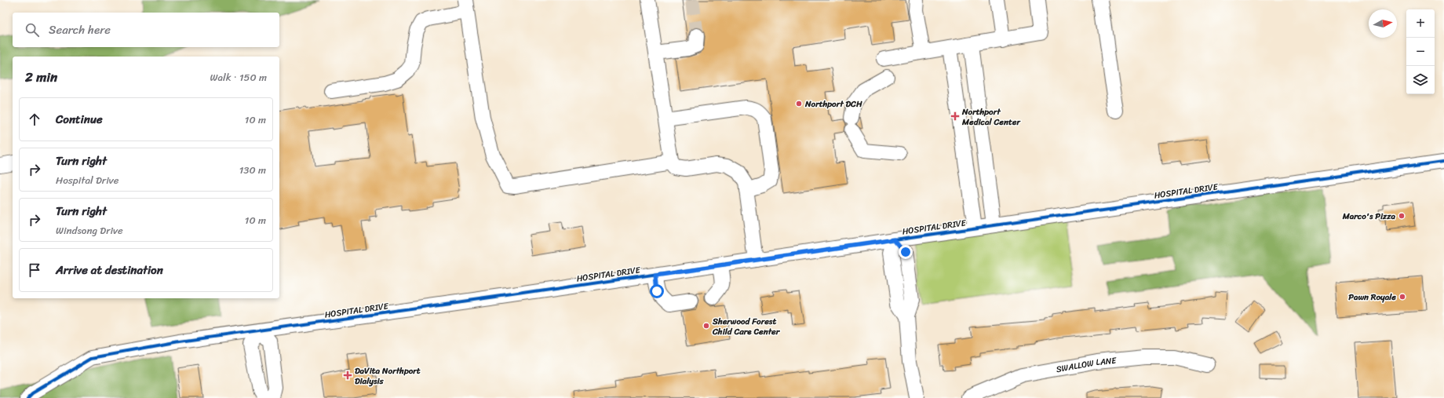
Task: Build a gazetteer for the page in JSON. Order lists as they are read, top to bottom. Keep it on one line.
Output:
{"streets":{"street":["HOSPITAL DRIVE","SWALLOW LANE"]},"places":{"other":["Northport DCH","Marco's Pizza","Pawn Royale","Sherwood Forest Child Care Center"],"health":["Northport Medical Center","DaVita Northport Dialysis"]},"north":"right","page":{"map_buttons":["+","−"],"search":"Search here","heading":["2 min","Walk · 150 m"],"list":[["Continue","10 m"],["Turn right","Hospital Drive","130 m"],["Turn right","Windsong Drive","10 m"],"Arrive at destination"]}}
